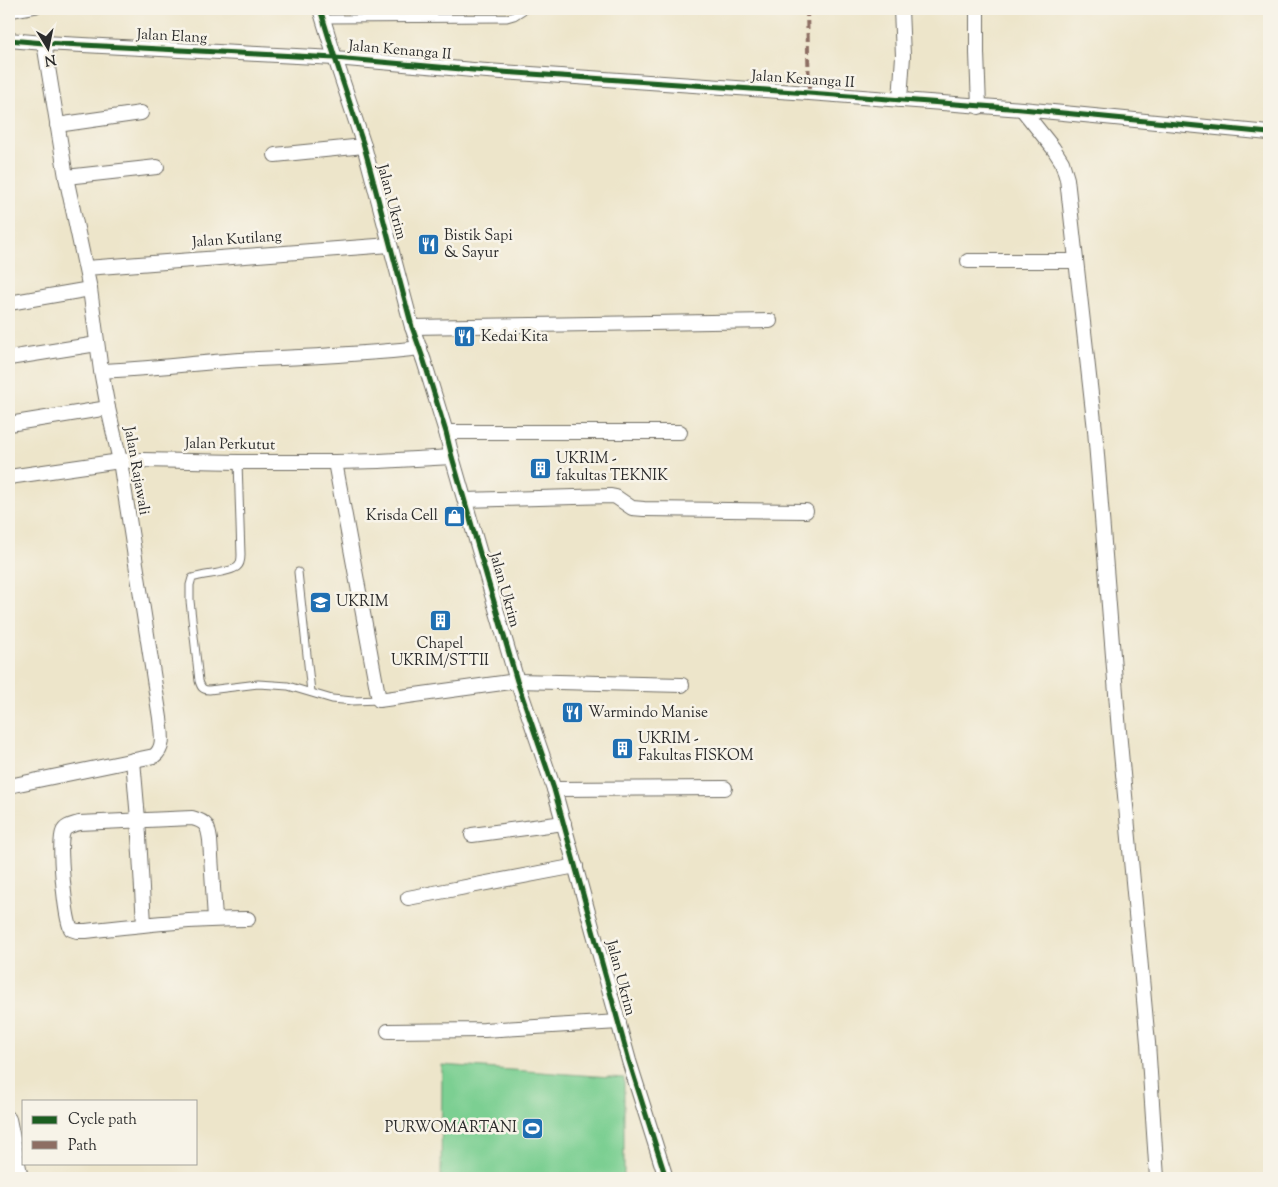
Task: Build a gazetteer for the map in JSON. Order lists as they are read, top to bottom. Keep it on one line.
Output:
{"streets":{"street":["Jalan Elang","Jalan Kenanga II","Jalan Ukrim","Jalan Kutilang","Jalan Perkutut","Jalan Rajawali"]},"crossings":[["Jalan Elang","Jalan Kenanga II"],["Jalan Elang","Jalan Ukrim"],["Jalan Elang","Jalan Rajawali"],["Jalan Kenanga II","Jalan Ukrim"],["Jalan Ukrim","Jalan Kutilang"],["Jalan Ukrim","Jalan Perkutut"],["Jalan Kutilang","Jalan Rajawali"],["Jalan Perkutut","Jalan Rajawali"]],"places":{"restaurant":["Bistik Sapi & Sayur","Kedai Kita","Warmindo Manise"],"building":["UKRIM - fakultas TEKNIK","Chapel UKRIM/STTII","UKRIM - Fakultas FISKOM"],"shop":["Krisda Cell"],"school or university":["UKRIM"],"sports":["PURWOMARTANI"]},"legend":["Cycle path","Path"],"north":"bottom"}
